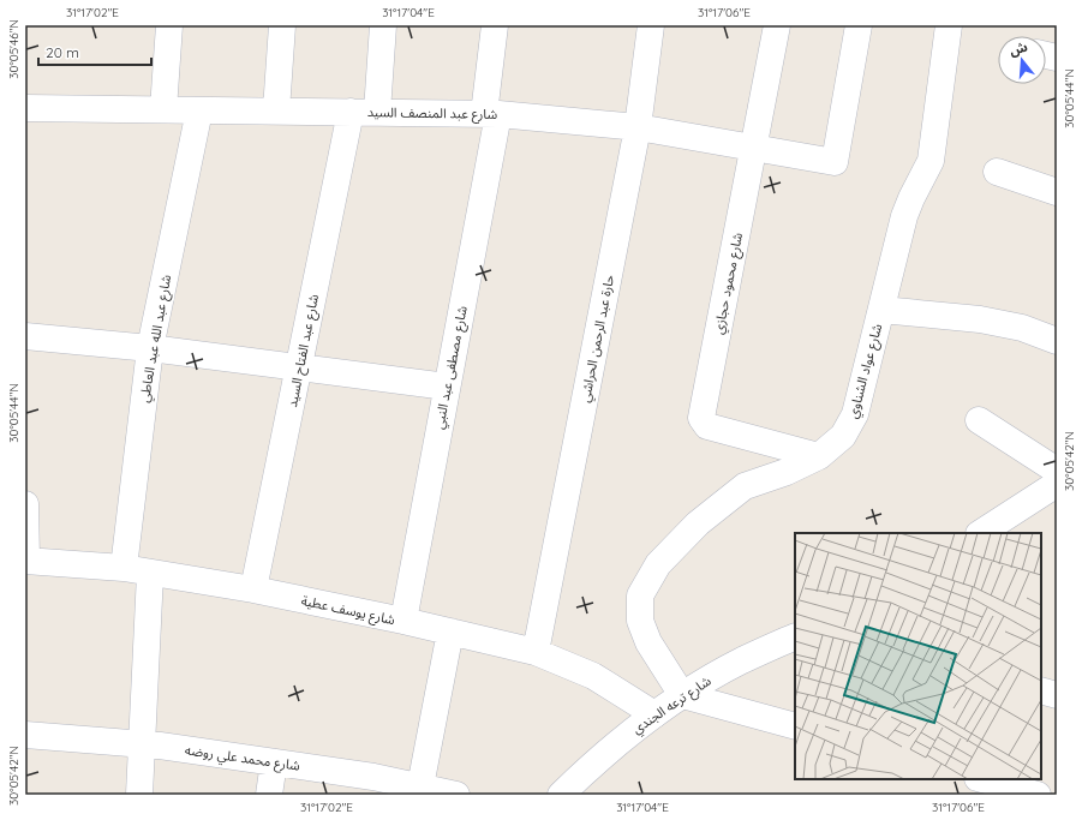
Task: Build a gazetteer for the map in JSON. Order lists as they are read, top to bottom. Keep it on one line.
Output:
{"streets":{"street":["شارع عبد المنصف السيد","شارع محمود حجازي","شارع عبد الله عبد العاطي","حارة عبد الرحمن الحراشي","شارع عبد الفتاح السيد","شارع مصطفى عبد النبي","شارع عواد الشناوي","شارع يوسف عطية","شارع ترعه الجندي","شارع محمد علي روضه"]},"crossings":[["شارع عبد المنصف السيد","شارع محمود حجازي"],["شارع عبد المنصف السيد","شارع عبد الله عبد العاطي"],["شارع عبد المنصف السيد","حارة عبد الرحمن الحراشي"],["شارع عبد المنصف السيد","شارع عبد الفتاح السيد"],["شارع عبد المنصف السيد","شارع مصطفى عبد النبي"],["شارع محمود حجازي","شارع عواد الشناوي"],["شارع عبد الله عبد العاطي","شارع يوسف عطية"],["حارة عبد الرحمن الحراشي","شارع يوسف عطية"],["شارع عبد الفتاح السيد","شارع يوسف عطية"],["شارع مصطفى عبد النبي","شارع يوسف عطية"],["شارع عواد الشناوي","شارع ترعه الجندي"],["شارع يوسف عطية","شارع ترعه الجندي"]],"scale_bar":"20 m","north":"top","coordinates":["31°17'02\"E","31°17'04\"E","31°17'06\"E","30°05'46\"N","30°05'44\"N","30°05'42\"N"]}
